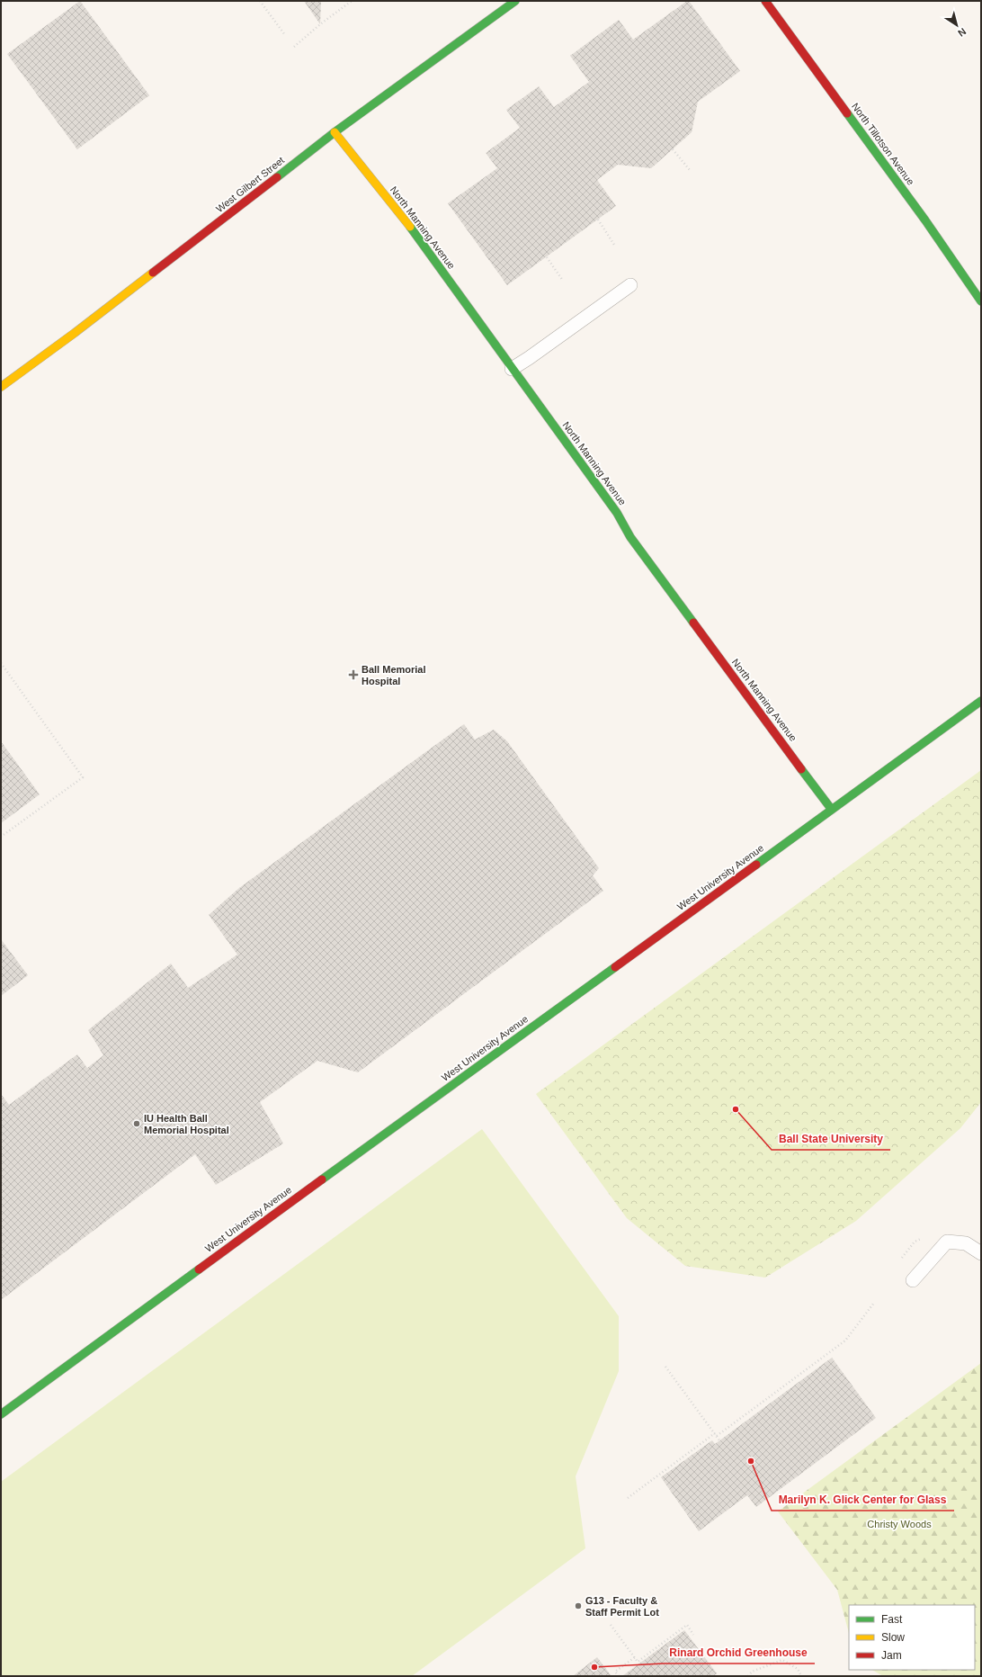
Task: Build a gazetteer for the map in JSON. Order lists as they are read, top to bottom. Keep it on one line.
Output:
{"streets":{"street":["North Tillotson Avenue","West Gilbert Street","North Manning Avenue","West University Avenue"]},"crossings":[["West Gilbert Street","North Manning Avenue"],["North Manning Avenue","West University Avenue"]],"parks":["Christy Woods"],"places":{"health":["Ball Memorial Hospital"],"other":["Ball State University","IU Health Ball Memorial Hospital","Marilyn K. Glick Center for Glass","G13 - Faculty & Staff Permit Lot","Rinard Orchid Greenhouse"]},"legend":["Fast","Slow","Jam"],"north":"bottom right"}
